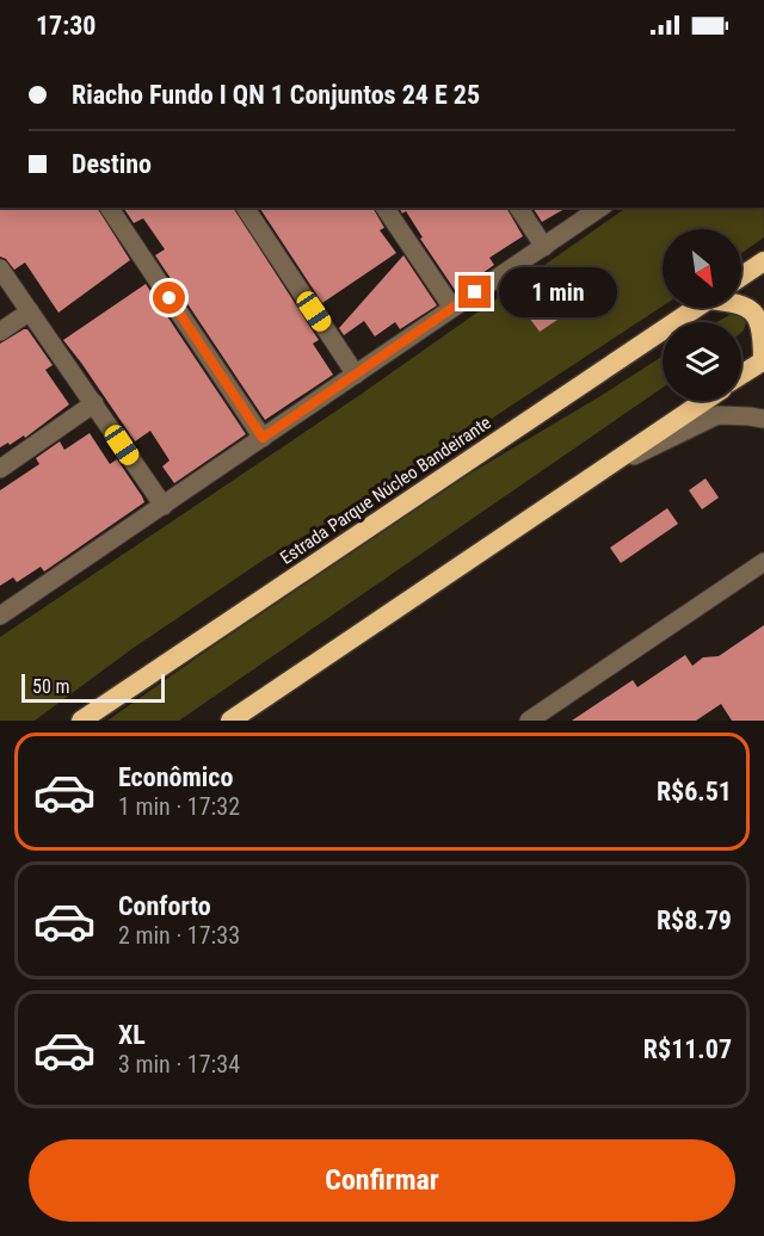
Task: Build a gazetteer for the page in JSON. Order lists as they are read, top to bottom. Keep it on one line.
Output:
{"streets":{"highway":["Estrada Parque Núcleo Bandeirante"]},"scale_bar":"50 m","north":"bottom right","page":{"status":"17:30","banner":["Riacho Fundo I QN 1 Conjuntos 24 E 25","Destino"],"bubble":"1 min","scale":"50 m","list":[{"name":"Econômico","note":"1 min · 17:32","value":"R$6.51"},{"name":"Conforto","note":"2 min · 17:33","value":"R$8.79"},{"name":"XL","note":"3 min · 17:34","value":"R$11.07"}],"buttons":"Confirmar"}}
